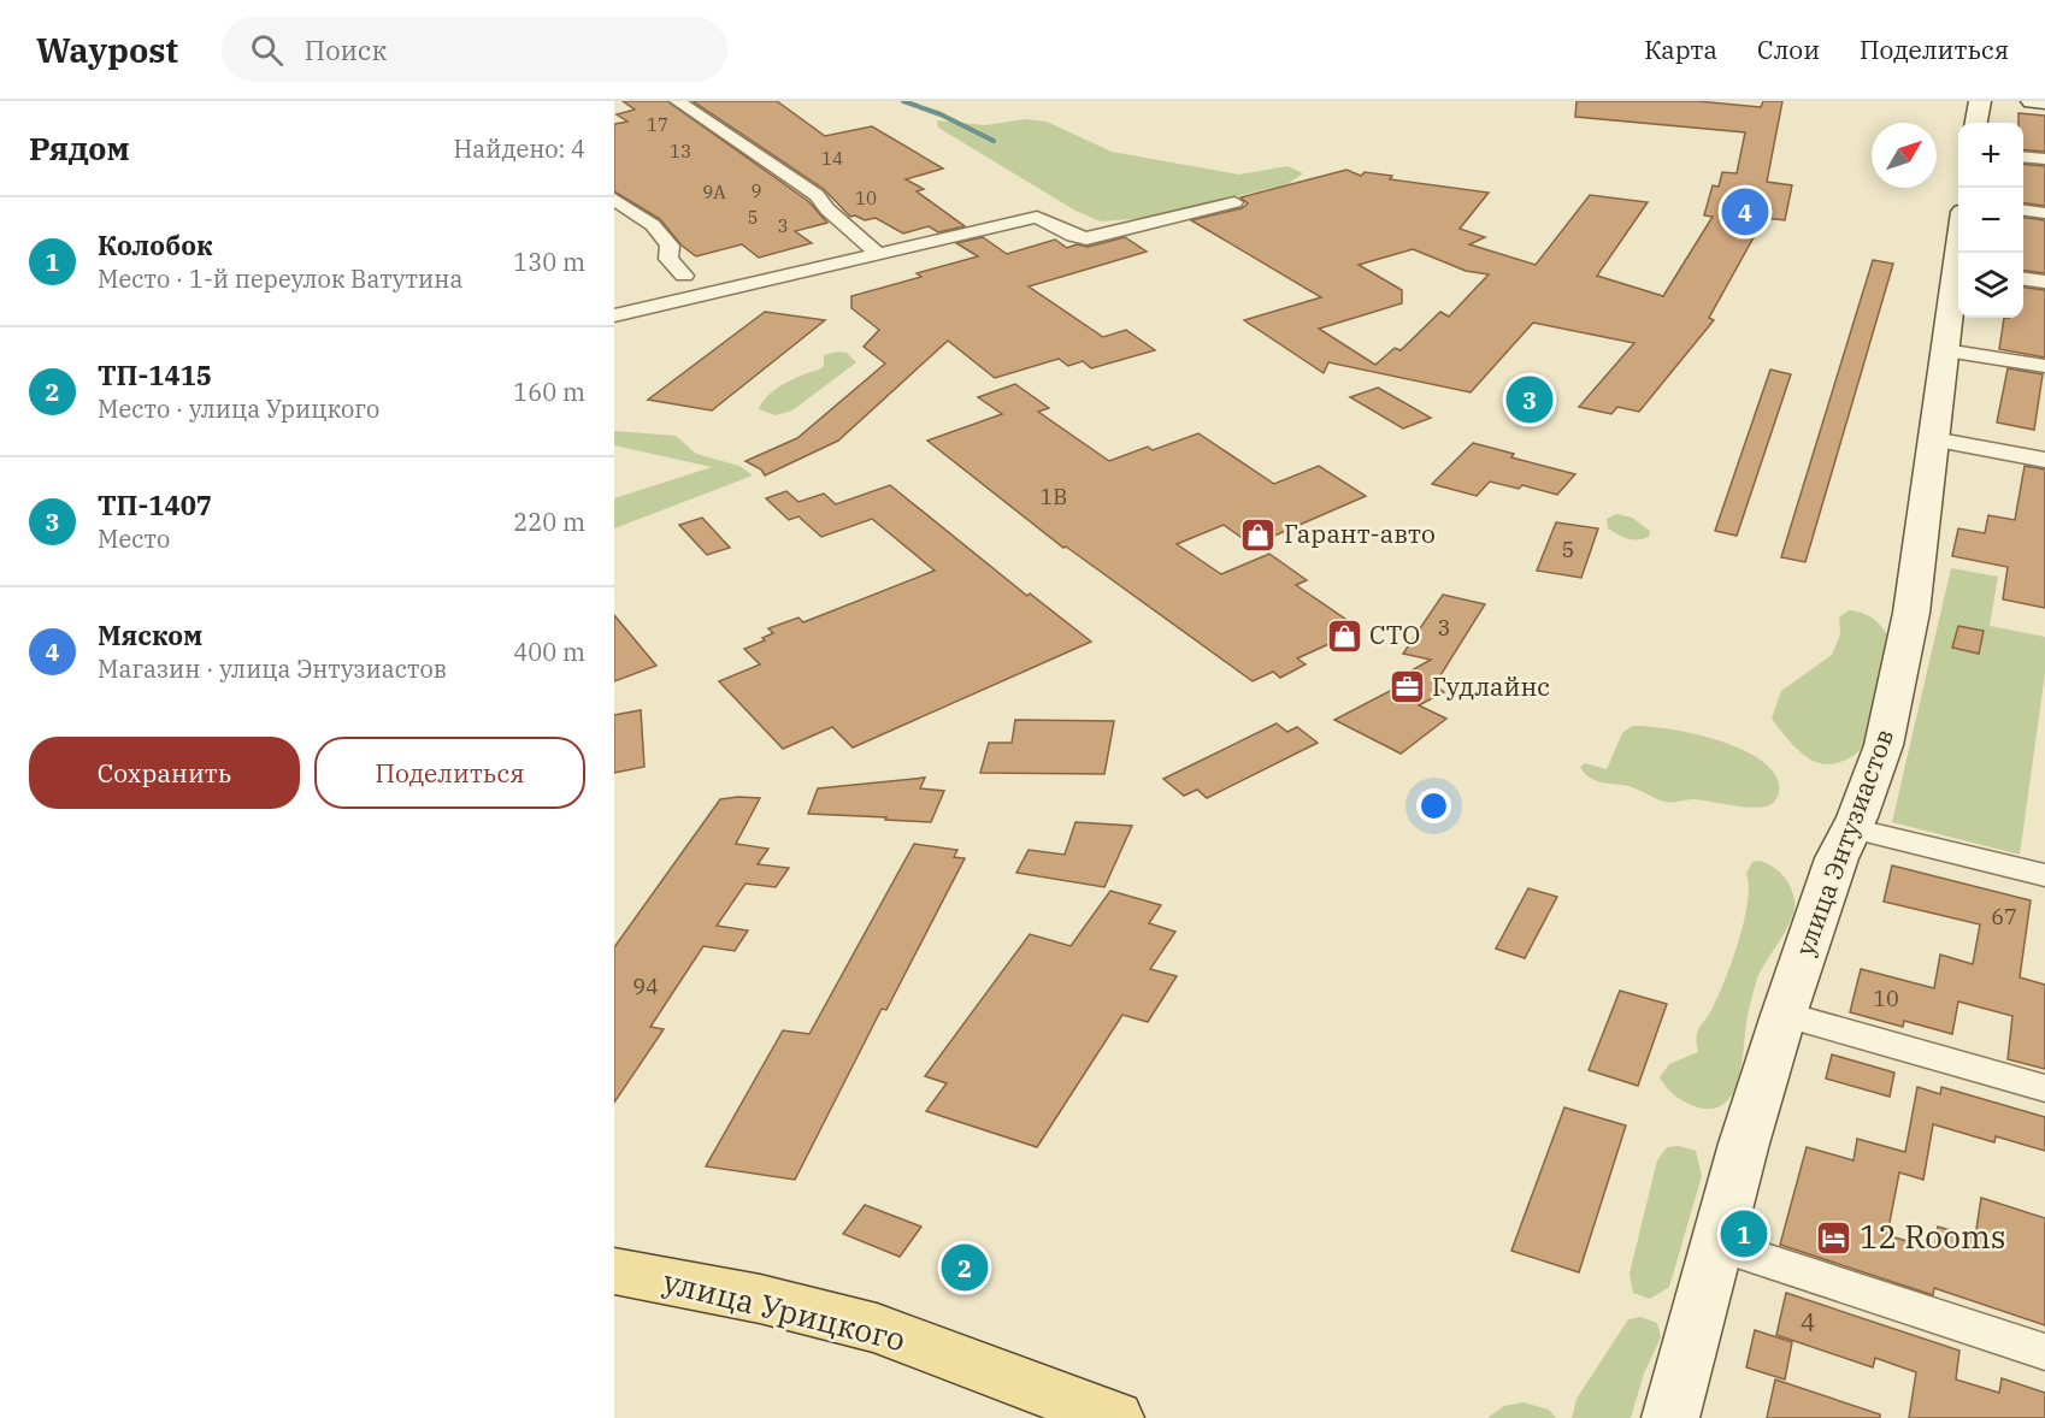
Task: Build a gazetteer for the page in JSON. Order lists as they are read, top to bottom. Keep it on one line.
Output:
{"streets":{"main road":["улица Урицкого"],"street":["улица Энтузиастов"]},"places":{"shop":["Гарант-авто","СТО"],"office":["Гудлайнс"],"hotel":["12 Rooms"]},"house_numbers":["17","13","14","9","9А","10","5","3","1В","5","3","67","94","10","4"],"north":"top right","page":{"header":"Waypost","search":"Поиск","nav":["Карта","Слои","Поделиться"],"heading":["Рядом","Найдено: 4"],"map_buttons":["+","−"],"pins":["4","3","1","2"],"list":[{"mark":"1","name":"Колобок","note":"Место · 1-й переулок Ватутина","value":"130 m"},{"mark":"2","name":"ТП-1415","note":"Место · улица Урицкого","value":"160 m"},{"mark":"3","name":"ТП-1407","note":"Место","value":"220 m"},{"mark":"4","name":"Мяском","note":"Магазин · улица Энтузиастов","value":"400 m"}],"buttons":["Сохранить","Поделиться"]}}
